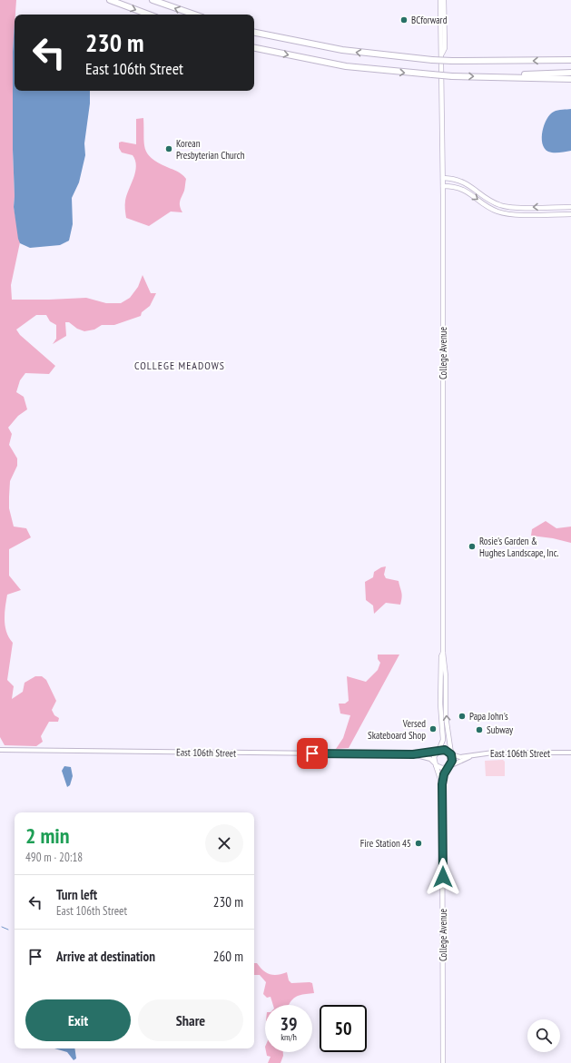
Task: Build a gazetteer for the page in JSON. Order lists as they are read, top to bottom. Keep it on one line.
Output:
{"streets":{"main road":["College Avenue"],"street":["East 106th Street"]},"crossings":[["College Avenue","East 106th Street"]],"districts":["COLLEGE MEADOWS"],"places":["BCforward","Korean Presbyterian Church","Rosie's Garden & Hughes Landscape, Inc.","Papa John's","Versed Skateboard Shop","Subway","Fire Station 45"],"page":{"turn":["230 m","East 106th Street"],"heading":["2 min","490 m · 20:18"],"list":[{"name":"Turn left","note":"East 106th Street","value":"230 m"},{"name":"Arrive at destination","value":"260 m"}],"buttons":["Exit","Share"],"speed":"39 km/h","limit":"50"}}
